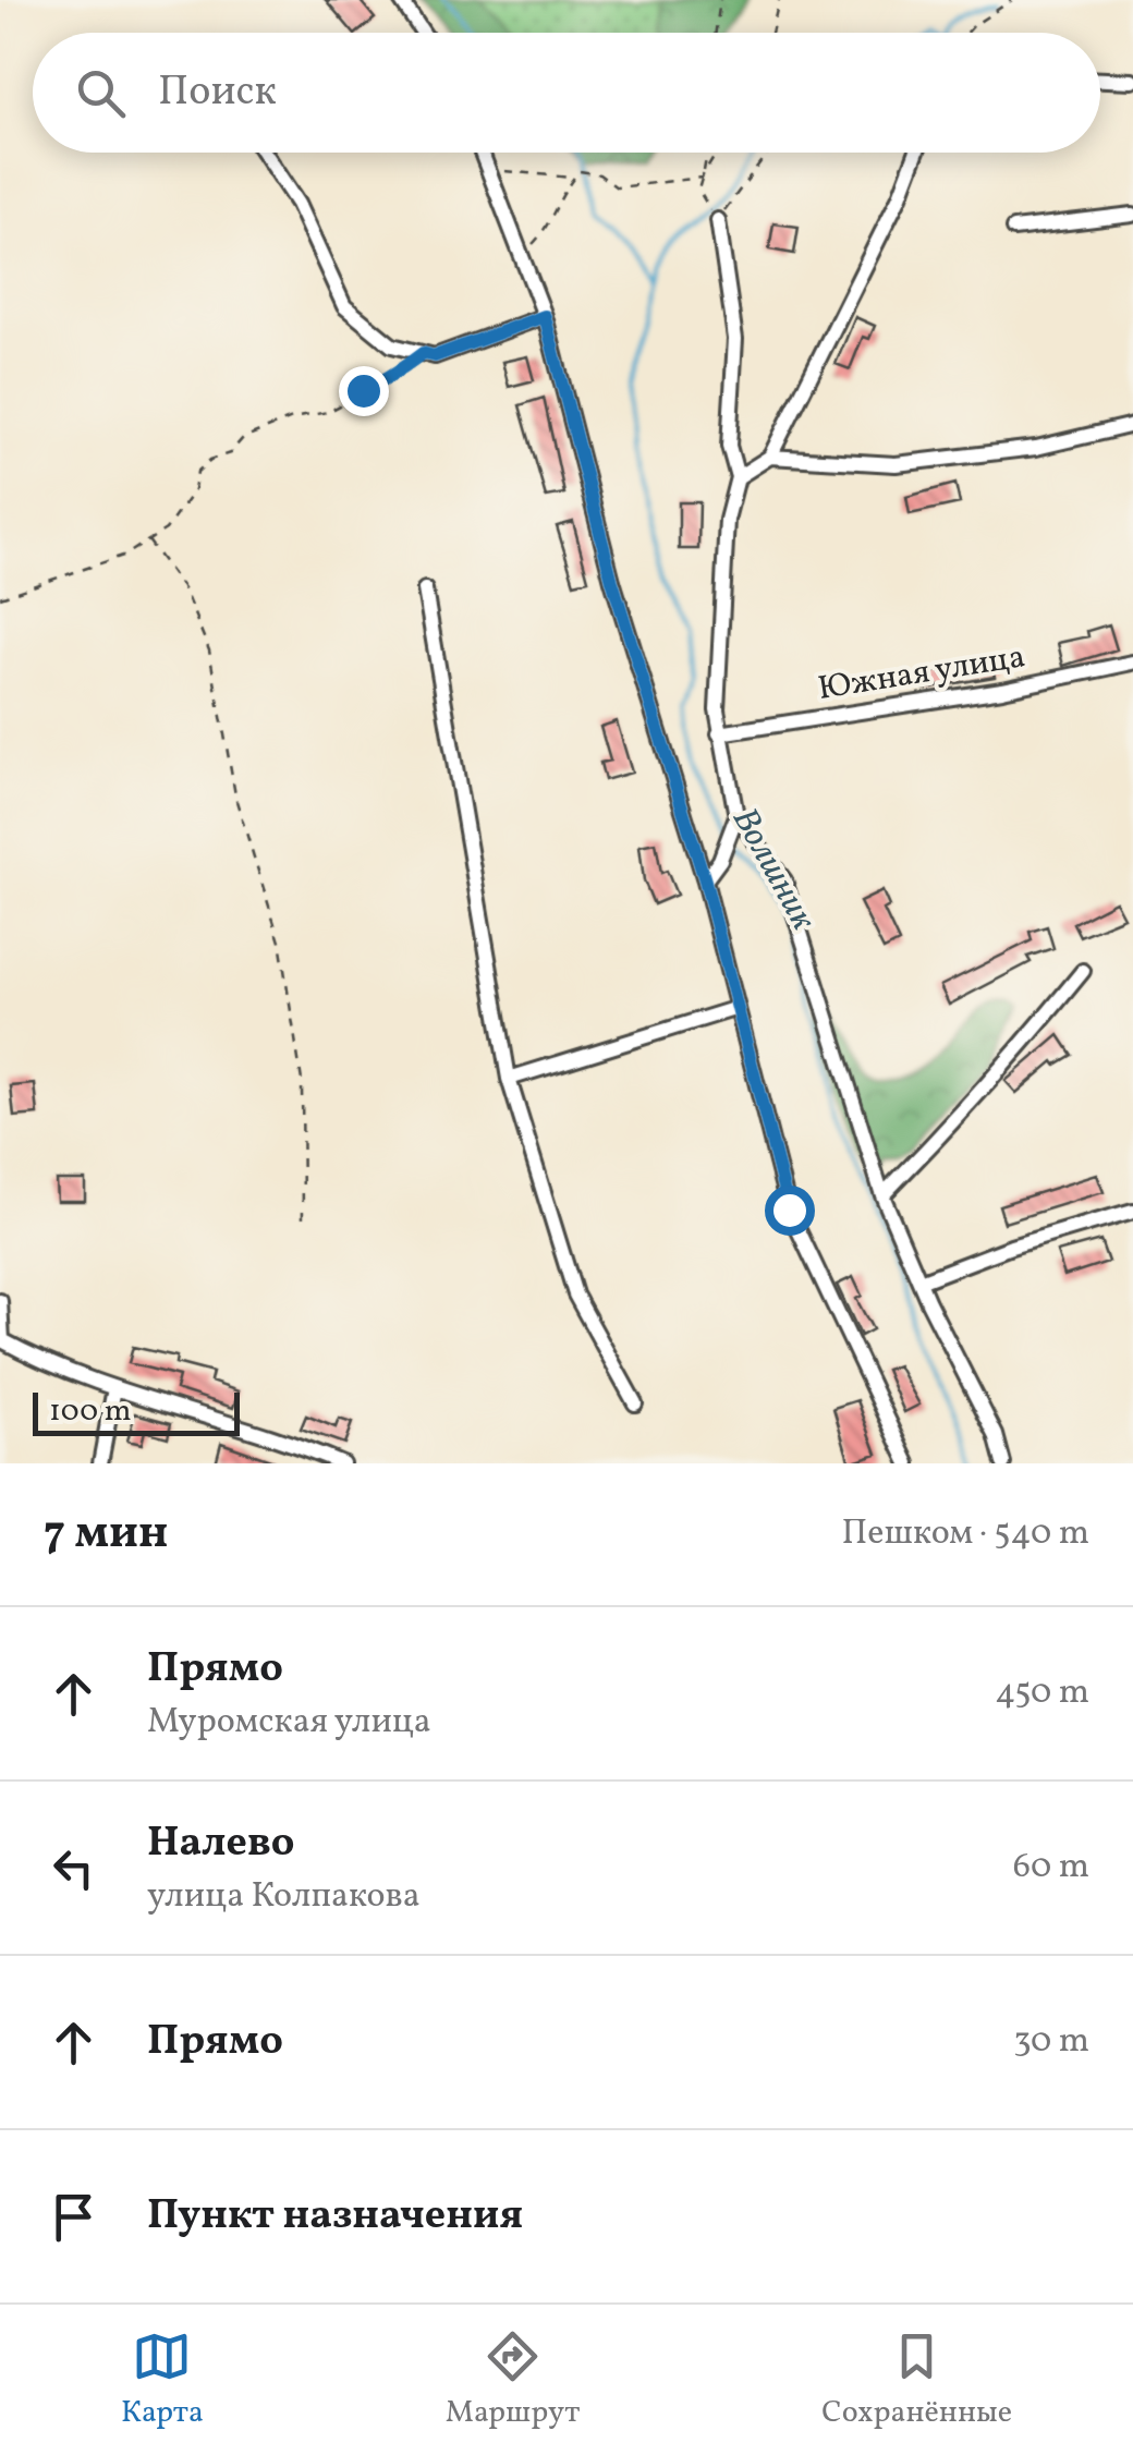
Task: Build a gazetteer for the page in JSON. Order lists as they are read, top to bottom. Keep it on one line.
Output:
{"streets":{"street":["Южная улица"]},"water":["Волшник"],"scale_bar":"100 m","page":{"search":"Поиск","scale":"100 m","heading":["7 мин","Пешком · 540 m"],"list":[["Прямо","Муромская улица","450 m"],["Налево","улица Колпакова","60 m"],["Прямо","30 m"],"Пункт назначения"],"nav":["Карта","Маршрут","Сохранённые"]}}
